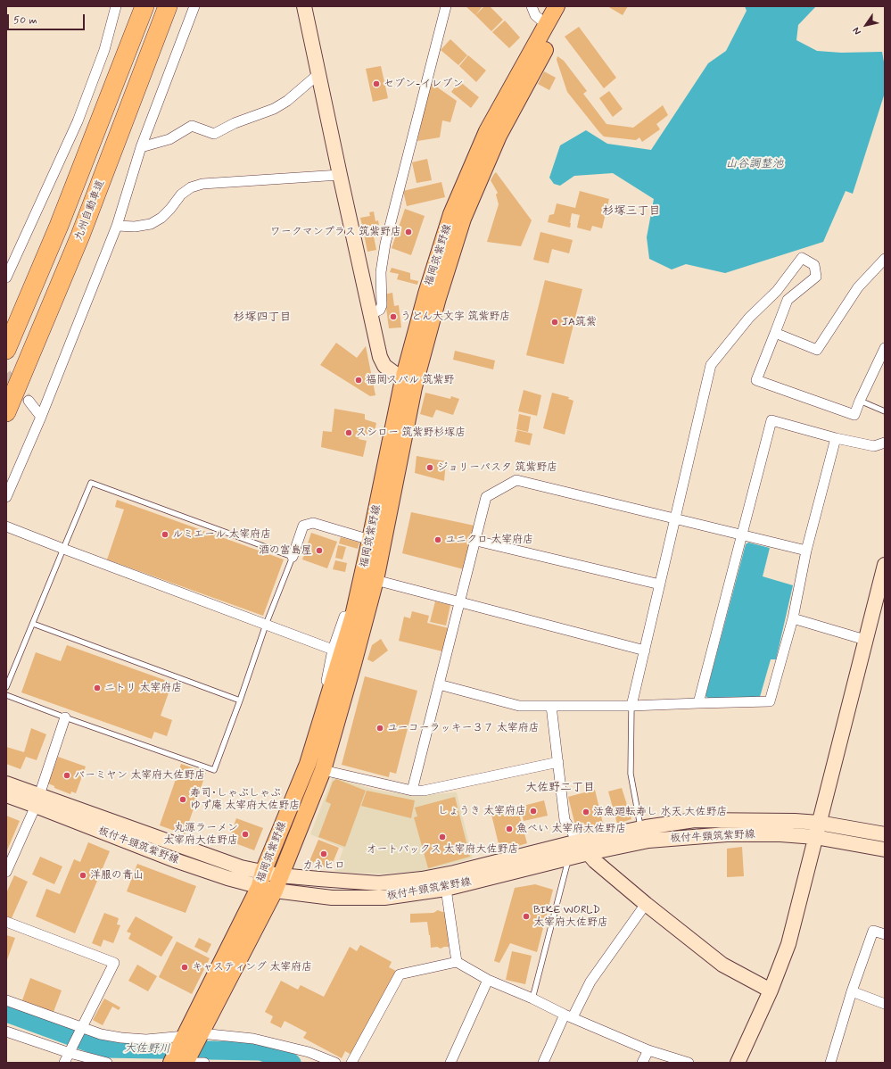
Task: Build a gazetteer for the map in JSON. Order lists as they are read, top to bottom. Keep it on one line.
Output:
{"streets":{"highway":["九州自動車道"],"main road":["福岡筑紫野線","板付牛頸筑紫野線"]},"crossings":[["福岡筑紫野線","板付牛頸筑紫野線"]],"districts":["杉塚三丁目","杉塚四丁目","大佐野二丁目"],"water":["山谷調整池","大佐野川"],"places":["セブン-イレブン","ワークマンプラス 筑紫野店","うどん大文字 筑紫野店","JA筑紫","福岡スバル 筑紫野","スシロー 筑紫野杉塚店","ジョリーパスタ 筑紫野店","ルミエール 太宰府店","ユニクロ 太宰府店","酒の富島屋","ニトリ 太宰府店","ユーコーラッキー３７ 太宰府店","バーミヤン 太宰府大佐野店","寿司･しゃぶしゃぶ ゆず庵 太宰府大佐野店","しょうき 太宰府店","活魚廻転寿し 水天 大佐野店","魚べい 太宰府大佐野店","丸源ラーメン 太宰府大佐野店","オートバックス 太宰府大佐野店","カネヒロ","洋服の青山","BIKE WORLD 太宰府大佐野店","キャスティング 太宰府店"],"scale_bar":"50 m","north":"bottom left"}
